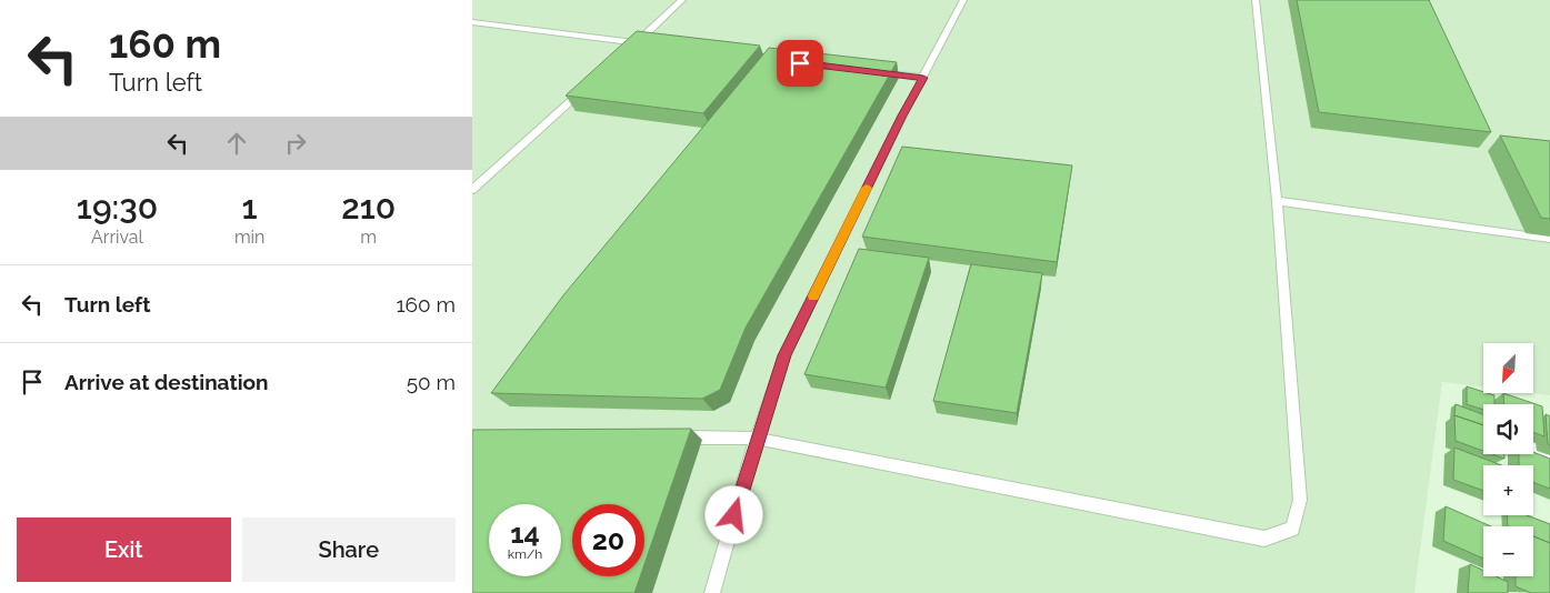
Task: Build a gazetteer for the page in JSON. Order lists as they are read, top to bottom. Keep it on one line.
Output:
{"north":"bottom left","page":{"turn":["160 m","Turn left"],"eta":["19:30","Arrival","1","min","210","m"],"list":[{"name":"Turn left","value":"160 m"},{"name":"Arrive at destination","value":"50 m"}],"map_buttons":["+","−"],"speed":"14 km/h","limit":"20","buttons":["Exit","Share"]}}
